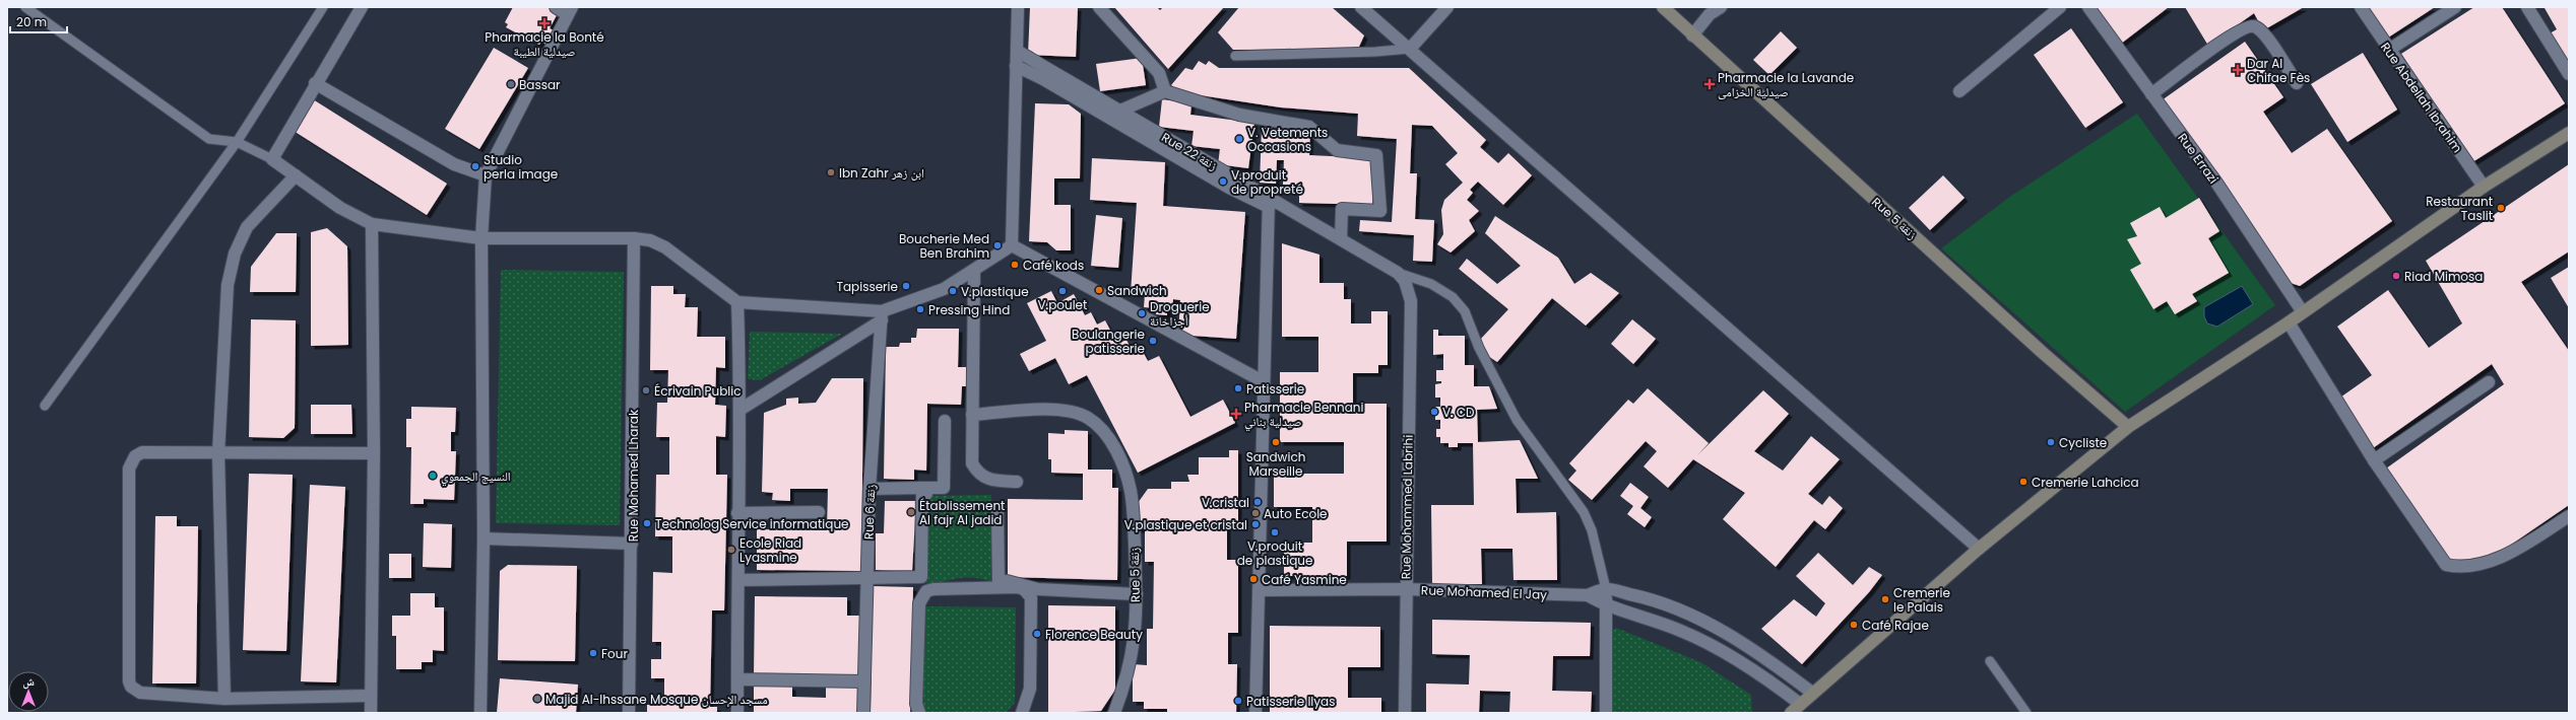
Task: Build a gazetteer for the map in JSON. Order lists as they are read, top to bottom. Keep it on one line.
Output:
{"streets":{"street":["Rue Abdellah Ibrahim","Rue 22 زنقة","Rue Errazi","Rue 5 زنقة","Rue Mohamed Lharak","Rue Mohammed Labrihi","Rue 6 زنقة","Rue Mohamed El Jay"]},"crossings":[["Rue 22 زنقة","Rue Mohammed Labrihi"],["Rue Mohammed Labrihi","Rue Mohamed El Jay"]],"places":{"health":["Pharmacie la Bonté صيدلية الطيبة","Dar Al Chifae Fès","Pharmacie la Lavande صيدلية الخزامى","Pharmacie Bennani صيدلية بناني"],"other":["Bassar","V. Vetements Occasions","Studio perla image","Ibn Zahr ابن زهر","V.produit de propreté","Restaurant Taslit","Boucherie Med Ben Brahim","Café kods","Riad Mimosa","Tapisserie","Sandwich","V.plastique","V.poulet","Pressing Hind","Droguerie أجزاخانة","Boulangerie patisserie","Patisserie","Écrivain Public","V. CD","Sandwich Marseille","Cycliste","النسيج الجمعوي","Cremerie Lahcica","V.cristal","Établissement Al fajr Al jadid","Auto Ecole","Technolog Service informatique","V.plastique et cristal","V.produit de plastique","Ecole Riad Lyasmine","Café Yasmine","Cremerie le Palais","Café Rajae","Florence Beauty","Four","Majid Al-Ihssane Mosque مسجد الإحسان","Patisserie Ilyas"]},"scale_bar":"20 m","north":"top"}
